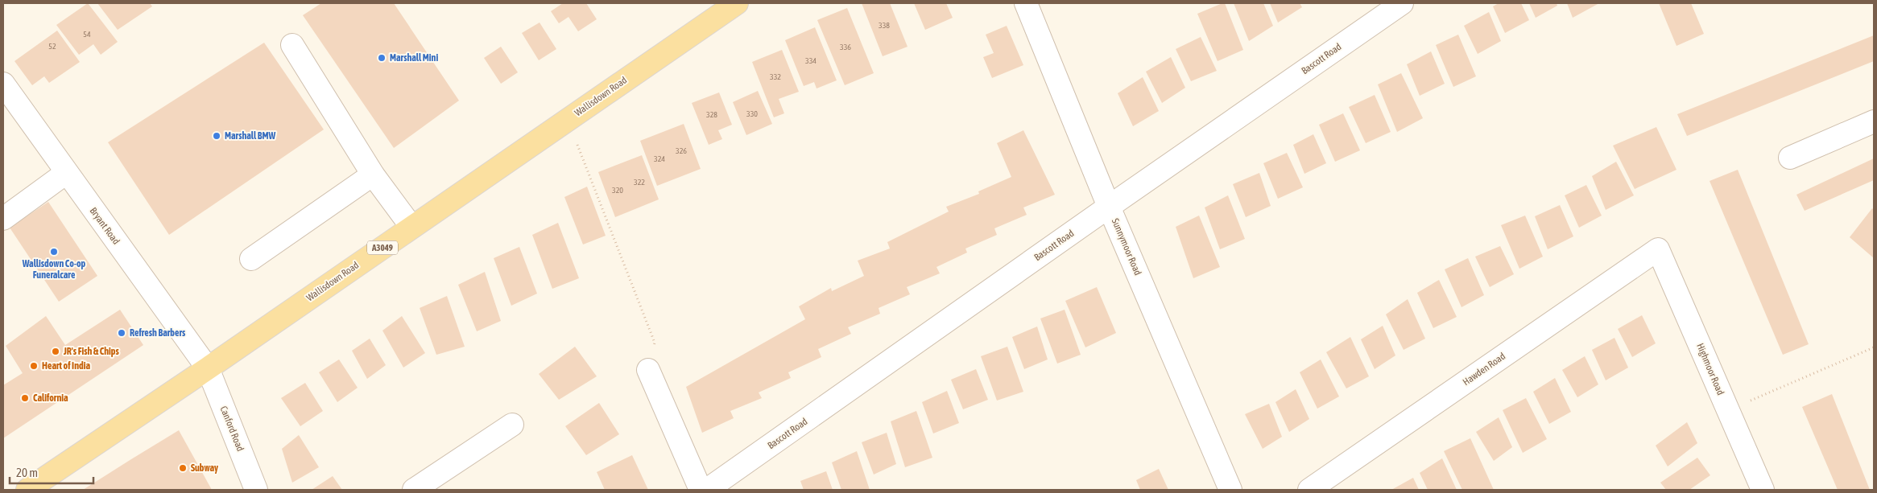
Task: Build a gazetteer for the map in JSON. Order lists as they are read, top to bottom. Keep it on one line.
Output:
{"streets":{"main road":["Wallisdown Road","A3049"],"street":["Bascott Road","Bryant Road","Sunnymoor Road","Hawden Road","Highmoor Road","Canford Road"]},"crossings":[["Bascott Road","Sunnymoor Road"],["Wallisdown Road","Bryant Road"],["Wallisdown Road","Canford Road"],["Bryant Road","Canford Road"],["Hawden Road","Highmoor Road"]],"places":["Marshall Mini","Marshall BMW","Wallisdown Co-op Funeralcare","Refresh Barbers","JR's Fish & Chips","Heart of India","California","Subway"],"house_numbers":["338","54","52","336","334","332","330","328","326","324","322","320"],"scale_bar":"20 m"}
